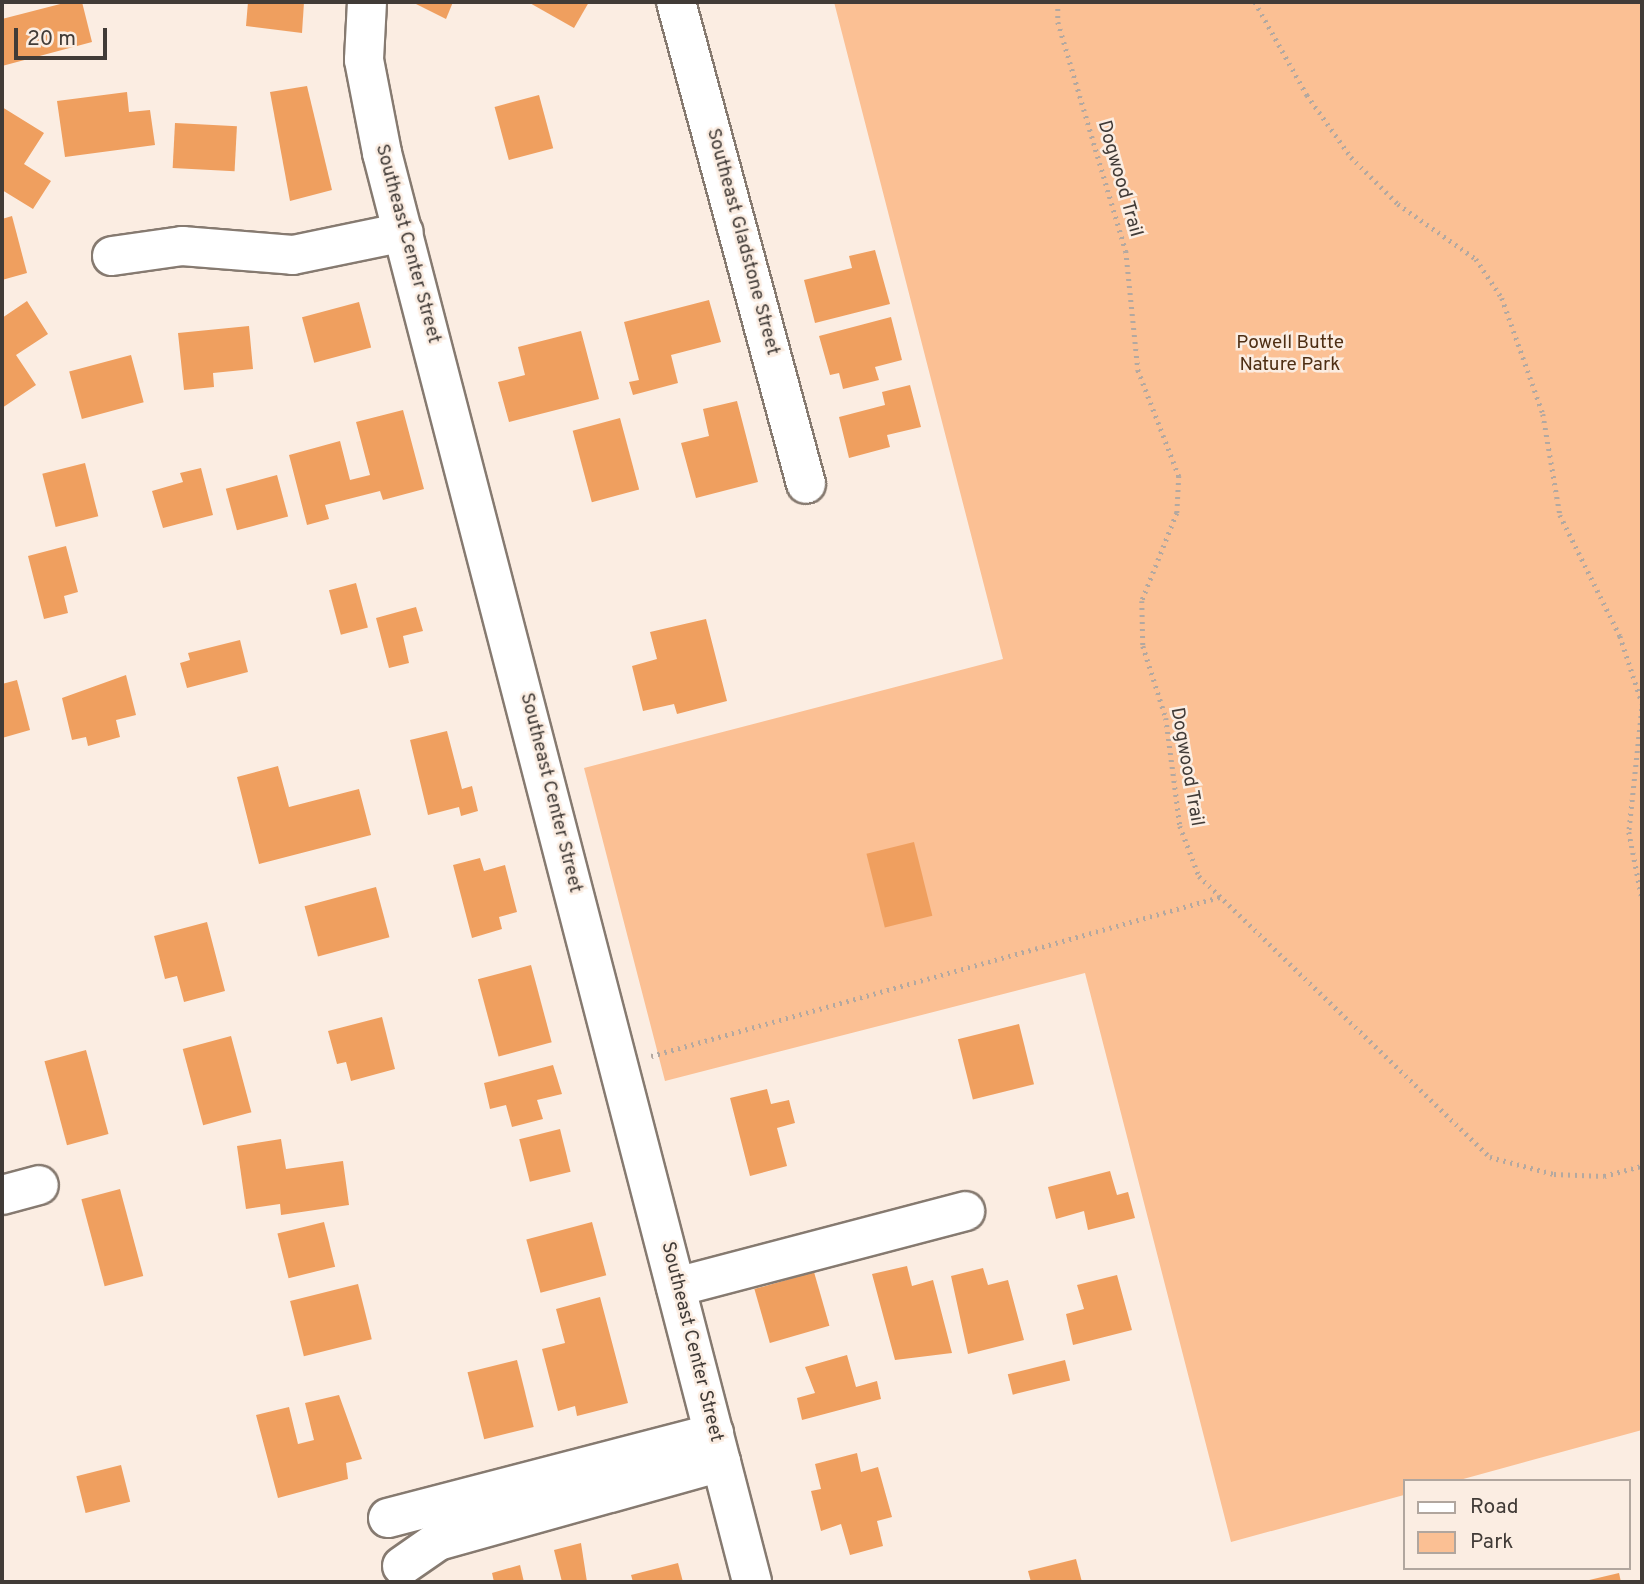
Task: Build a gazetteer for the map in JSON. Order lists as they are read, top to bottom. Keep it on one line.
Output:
{"streets":{"street":["Southeast Gladstone Street","Southeast Center Street"],"path":["Dogwood Trail"]},"parks":["Powell Butte Nature Park"],"legend":["Road","Park"],"scale_bar":"20 m"}
